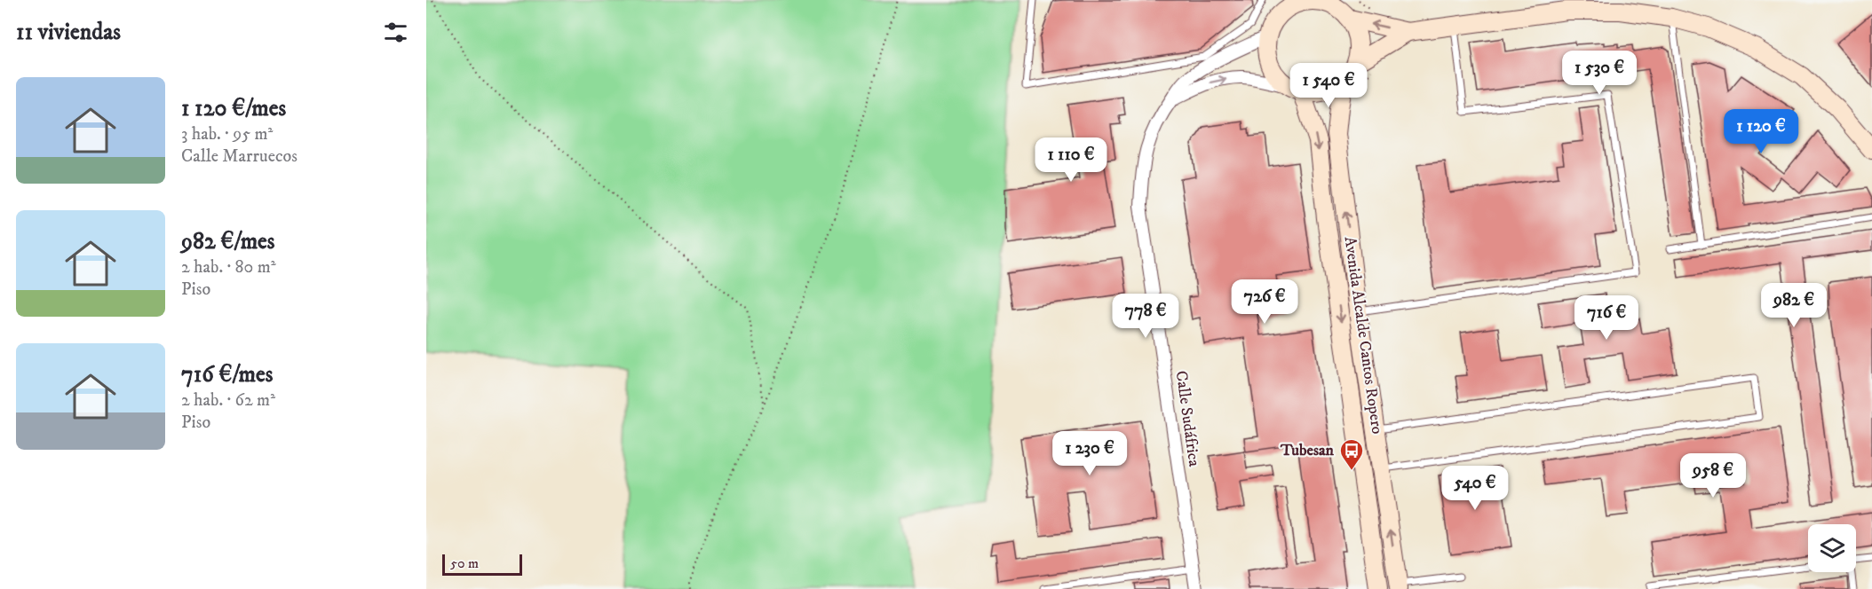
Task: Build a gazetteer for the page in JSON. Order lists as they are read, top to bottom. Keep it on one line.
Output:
{"streets":{"main road":["Avenida Alcalde Cantos Ropero"],"street":["Calle Sudáfrica"]},"crossings":[["Avenida Alcalde Cantos Ropero","Calle Sudáfrica"]],"places":{"bus stop":["Tubesan"]},"scale_bar":"50 m","page":{"heading":"11 viviendas","price":["1 530 €","1 540 €","1 120 €","1 110 €","726 €","982 €","778 €","716 €","1 230 €","958 €","540 €"],"list":[{"name":"1 120 €/mes","note":"3 hab. · 95 m² · Calle Marruecos"},{"name":"982 €/mes","note":"2 hab. · 80 m² · Piso"},{"name":"716 €/mes","note":"2 hab. · 62 m² · Piso"}],"scale":"50 m"}}
